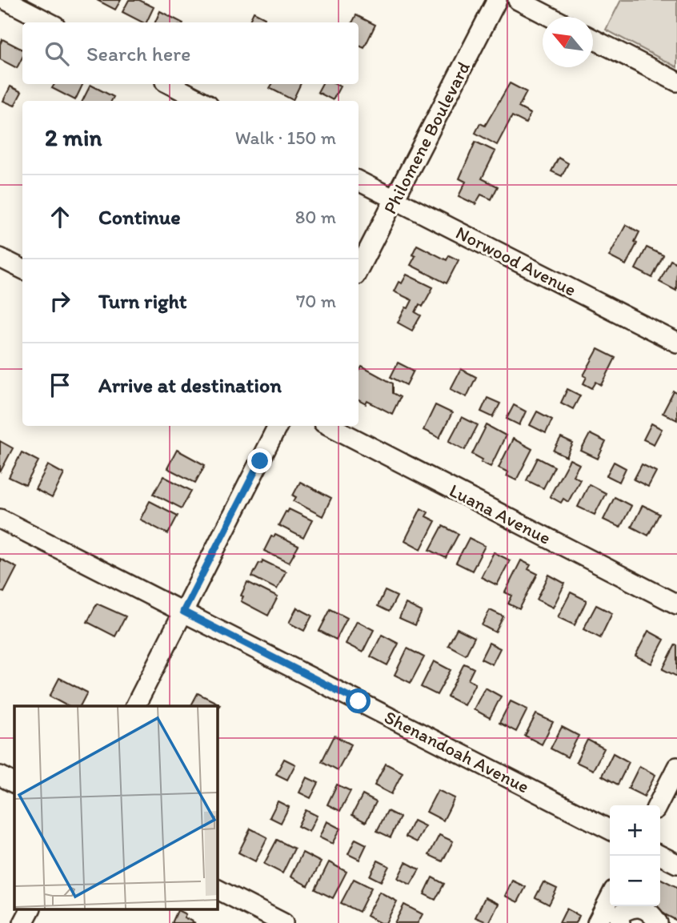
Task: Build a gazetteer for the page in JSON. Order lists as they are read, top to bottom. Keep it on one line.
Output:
{"streets":{"street":["Philomene Boulevard","Norwood Avenue","Luana Avenue","Shenandoah Avenue"]},"crossings":[["Philomene Boulevard","Norwood Avenue"]],"north":"top left","page":{"search":"Search here","heading":["2 min","Walk · 150 m"],"list":[["Continue","80 m"],["Turn right","70 m"],"Arrive at destination"],"map_buttons":["+","−"]}}
